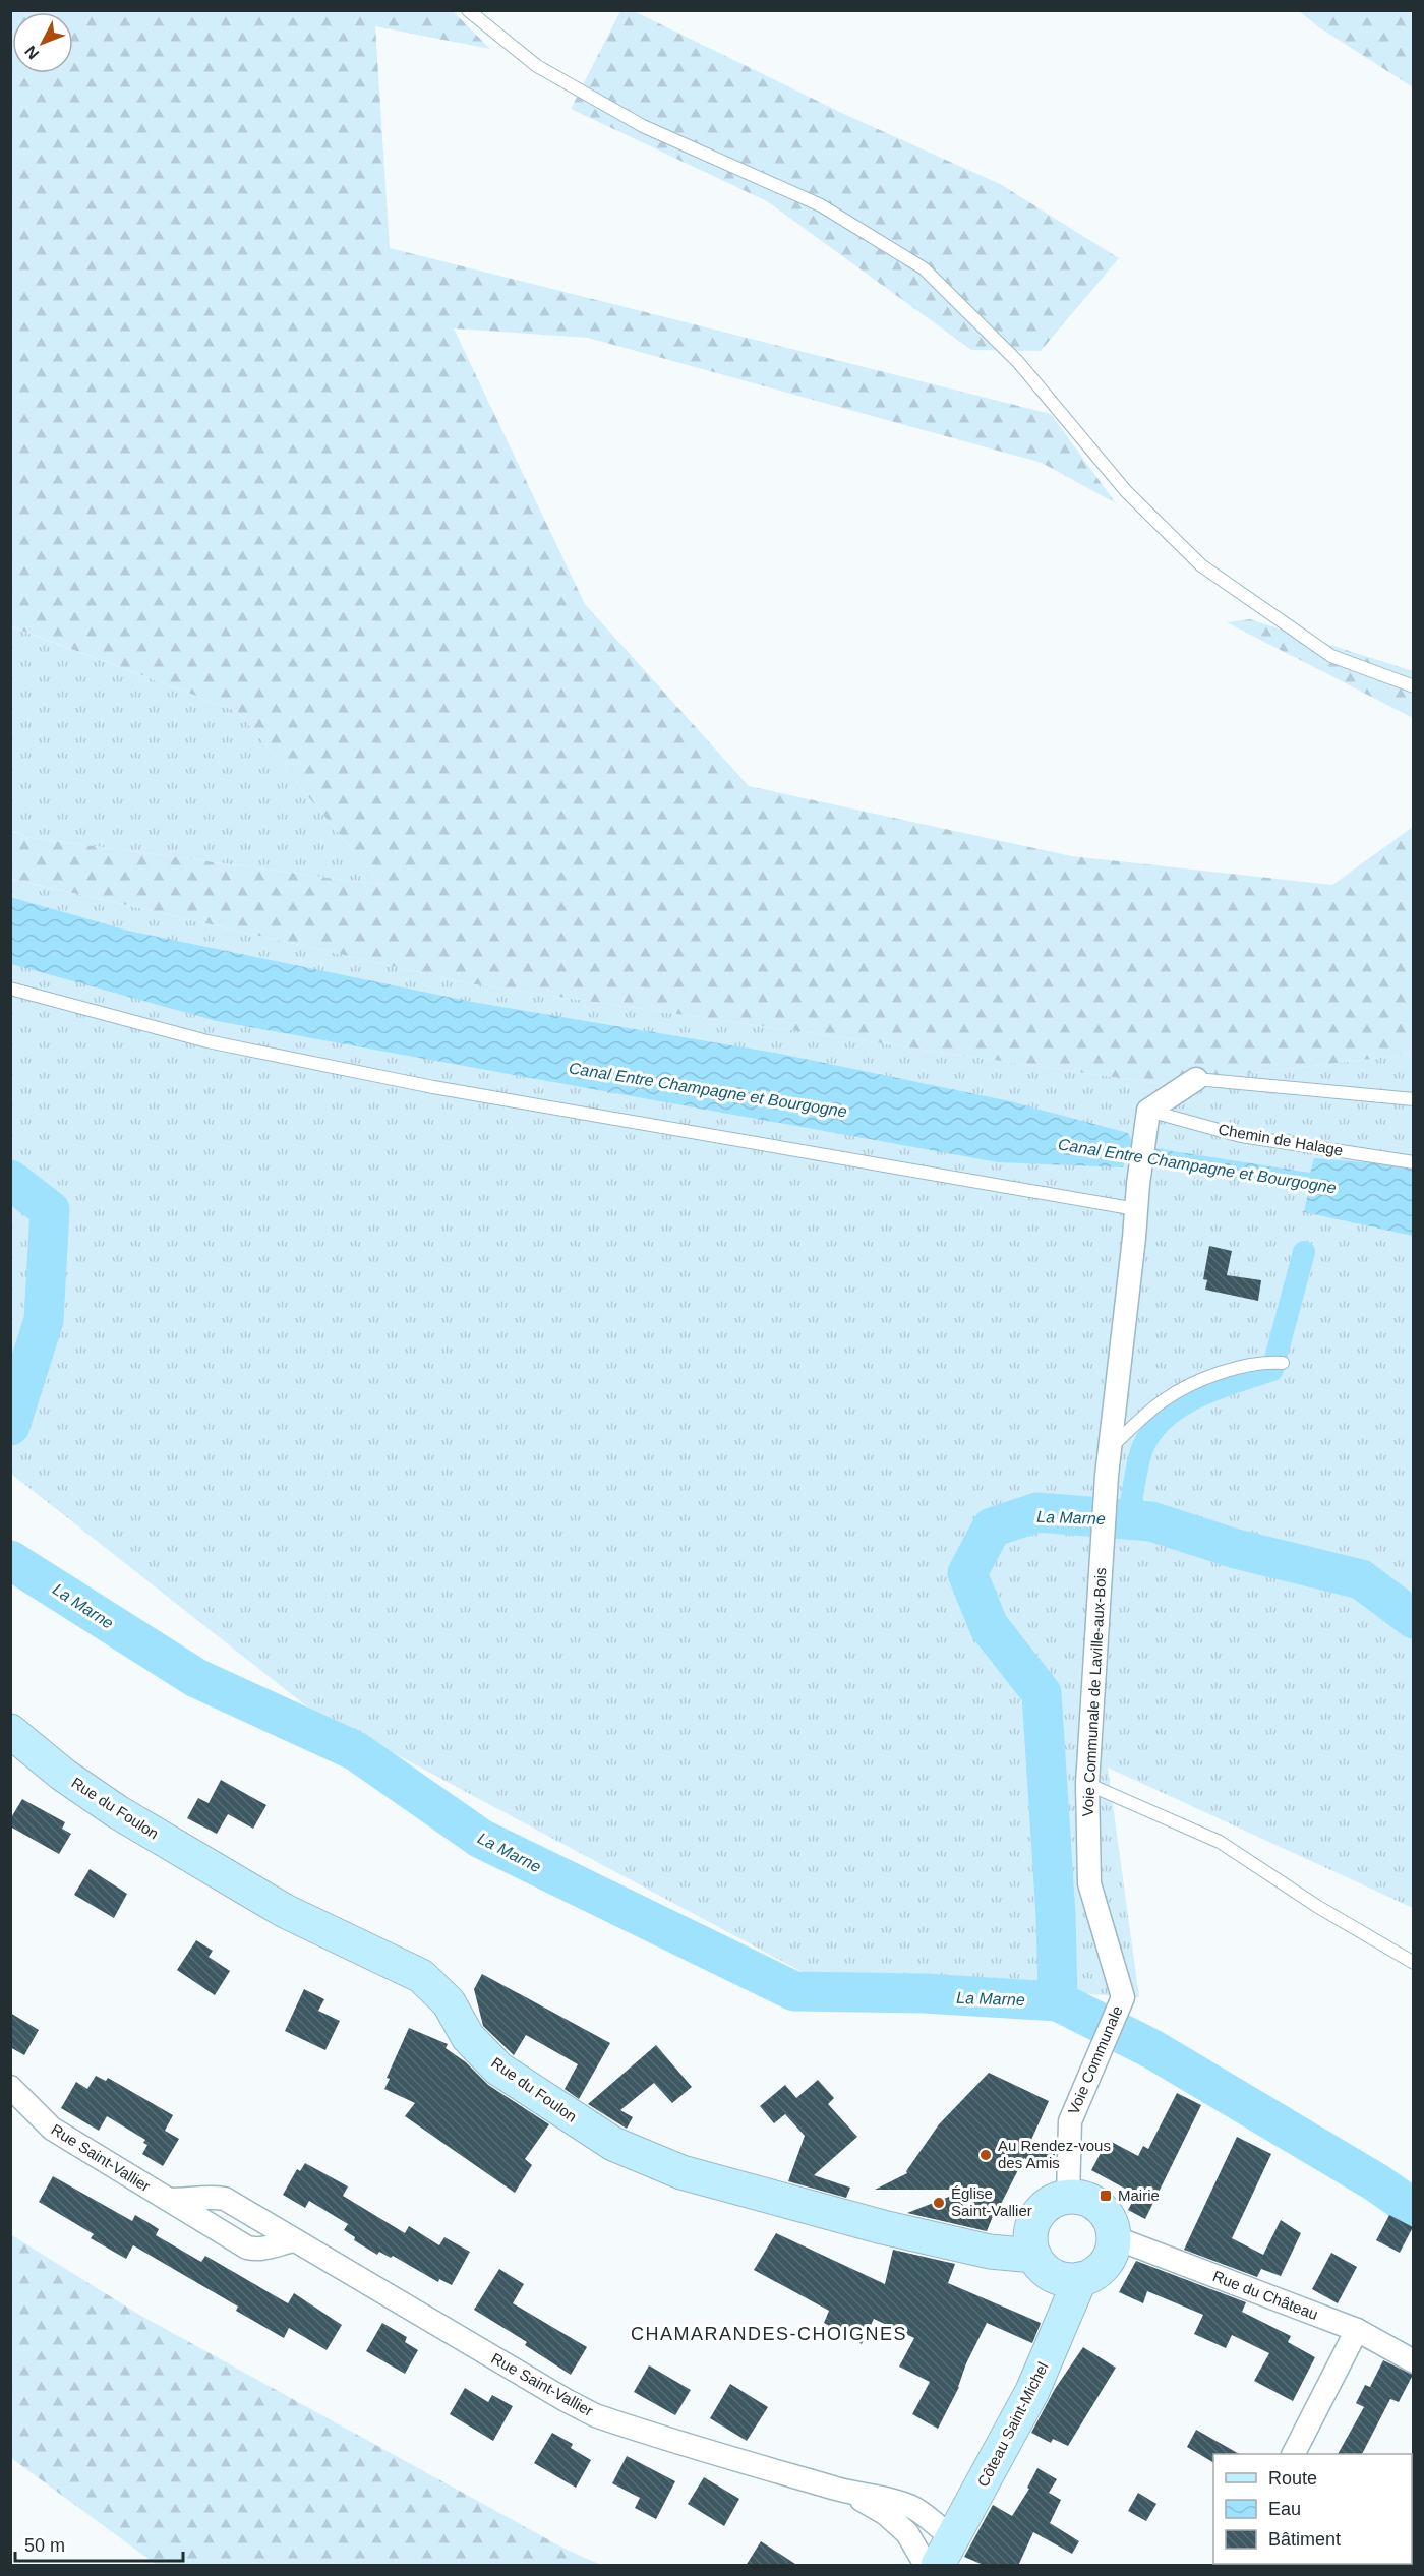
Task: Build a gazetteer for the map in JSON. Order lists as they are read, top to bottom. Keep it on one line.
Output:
{"streets":{"street":["Voie Communale de Laville-aux-Bois","Rue du Foulon","Voie Communale","Rue Saint-Vallier","Rue du Château","Côteau Saint-Michel"],"lane":["Chemin de Halage"]},"crossings":[["Chemin de Halage","Voie Communale de Laville-aux-Bois"],["Voie Communale de Laville-aux-Bois","Voie Communale"],["Rue du Foulon","Voie Communale"],["Rue du Foulon","Rue du Château"],["Rue du Foulon","Côteau Saint-Michel"],["Voie Communale","Rue du Château"],["Voie Communale","Côteau Saint-Michel"],["Rue Saint-Vallier","Côteau Saint-Michel"],["Rue du Château","Côteau Saint-Michel"]],"districts":["CHAMARANDES-CHOIGNES"],"water":["Canal Entre Champagne et Bourgogne","La Marne"],"places":{"other":["Au Rendez-vous des Amis","Église Saint-Vallier"],"transit":["Mairie"]},"legend":["Route","Eau","Bâtiment"],"scale_bar":"50 m","north":"bottom left"}
